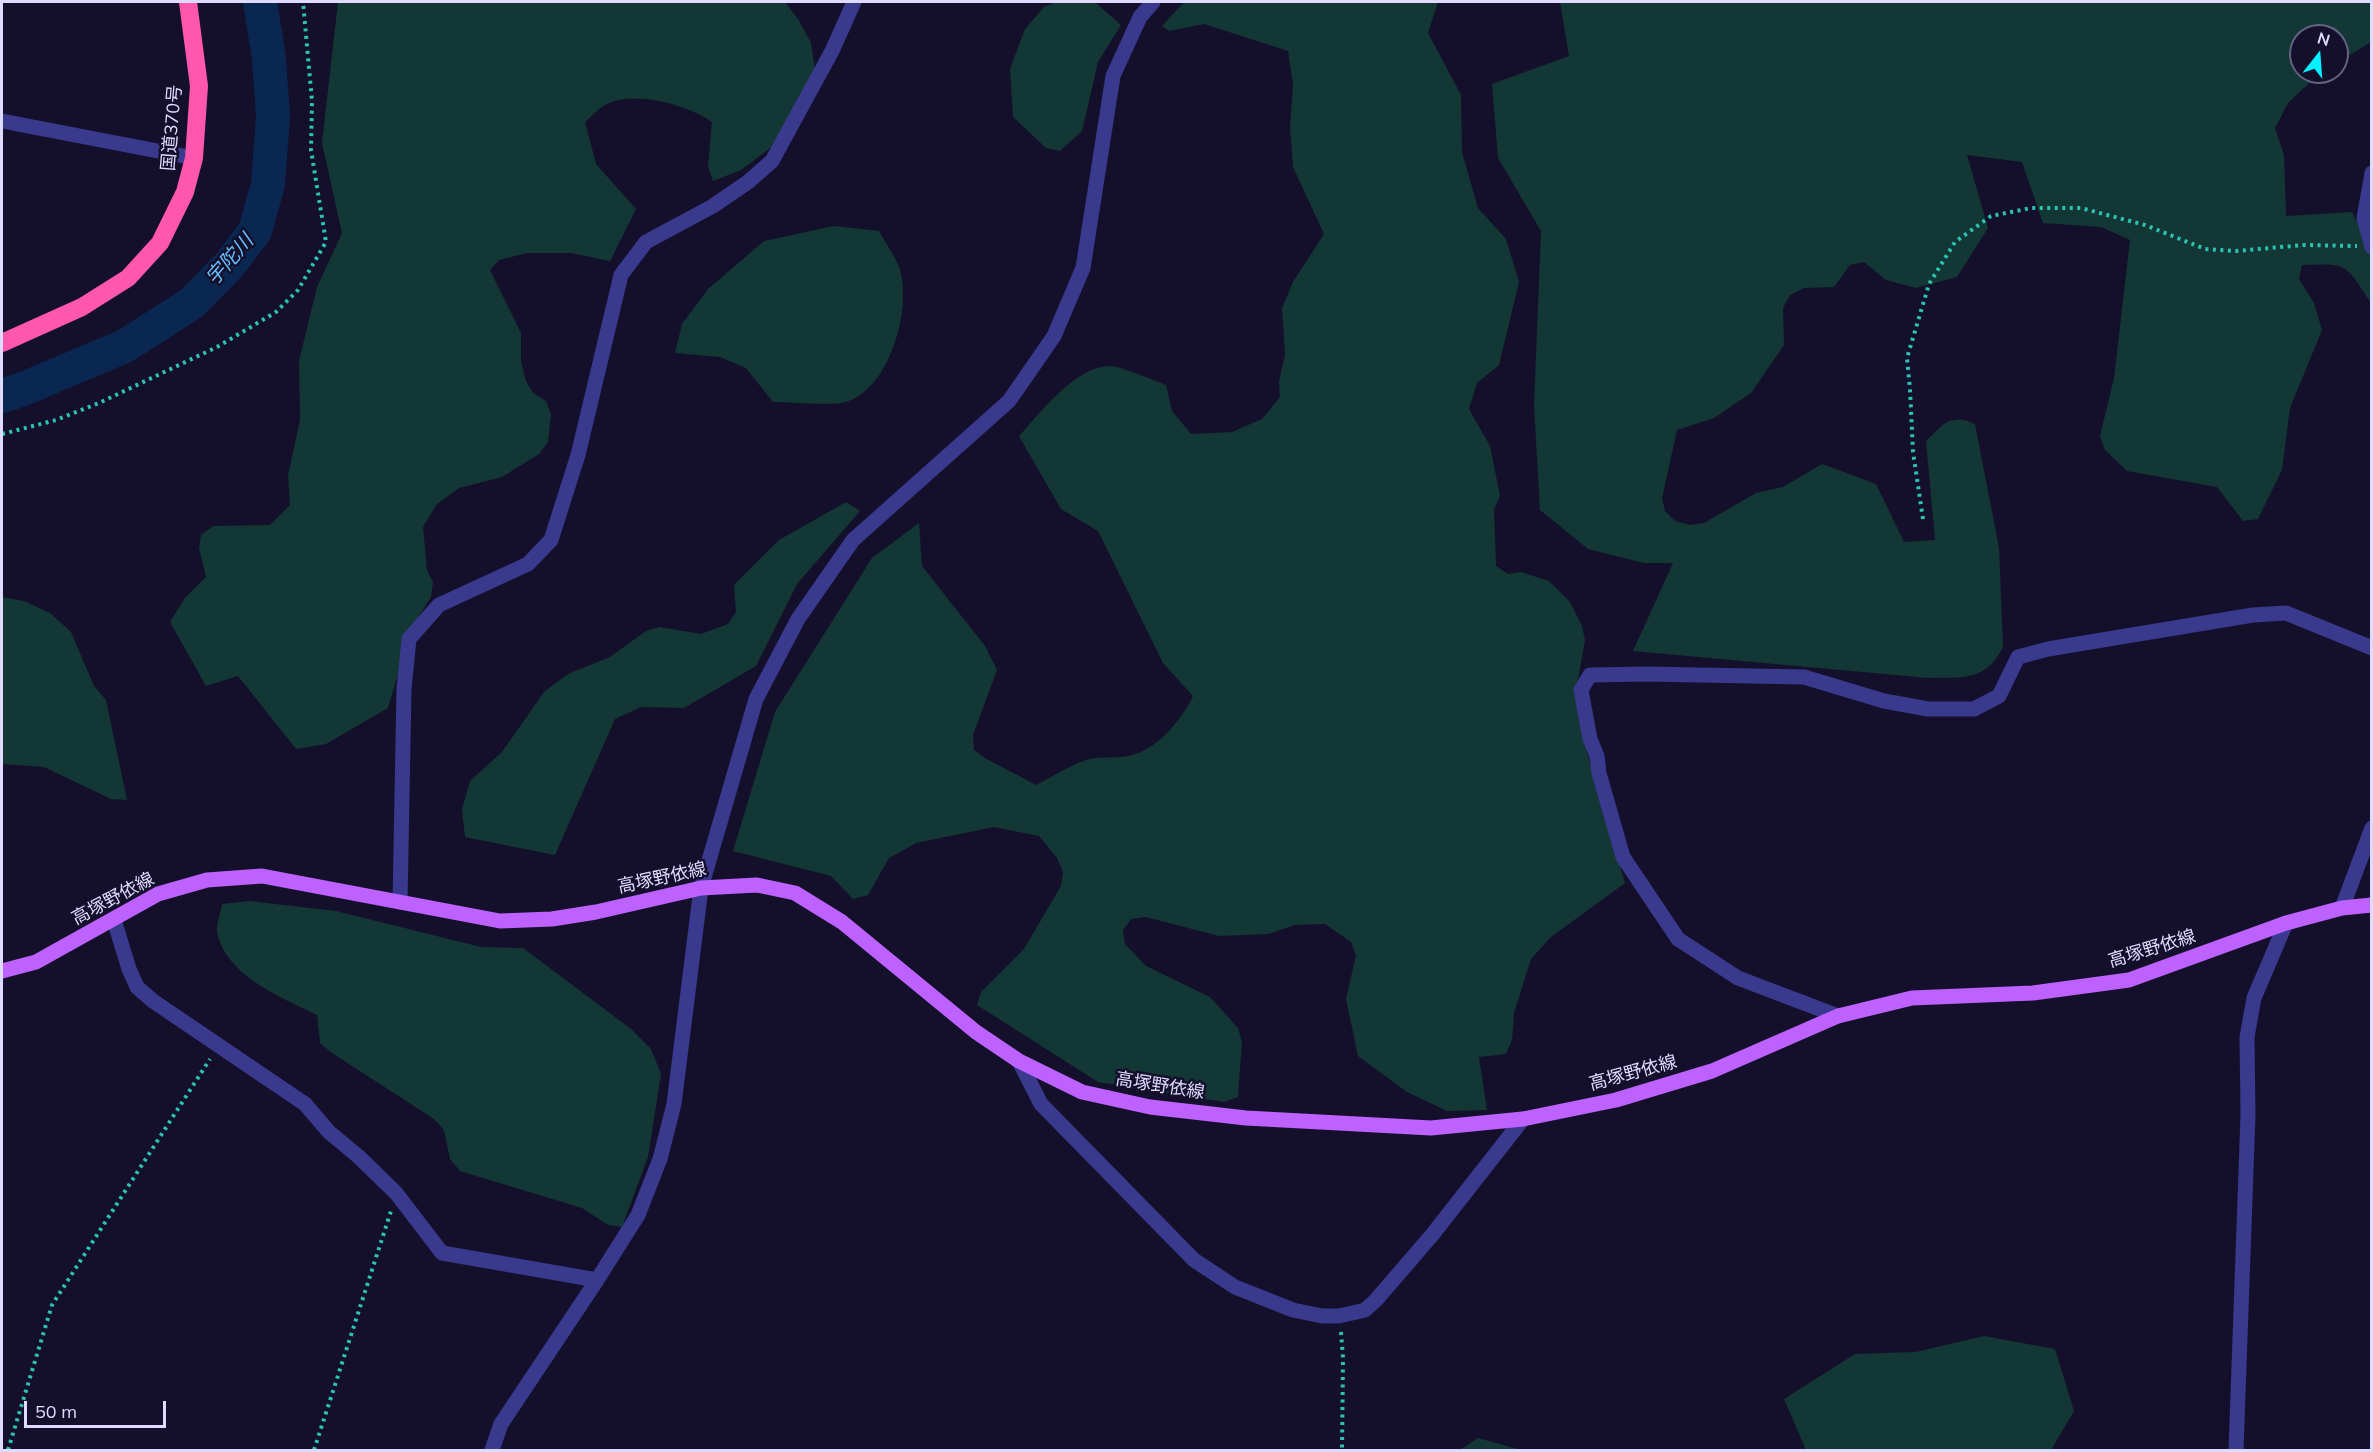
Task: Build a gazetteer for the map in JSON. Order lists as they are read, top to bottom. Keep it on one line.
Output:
{"streets":{"highway":["国道370号"],"main road":["高塚野依線"]},"water":["宇陀川"],"scale_bar":"50 m","north":"top"}
